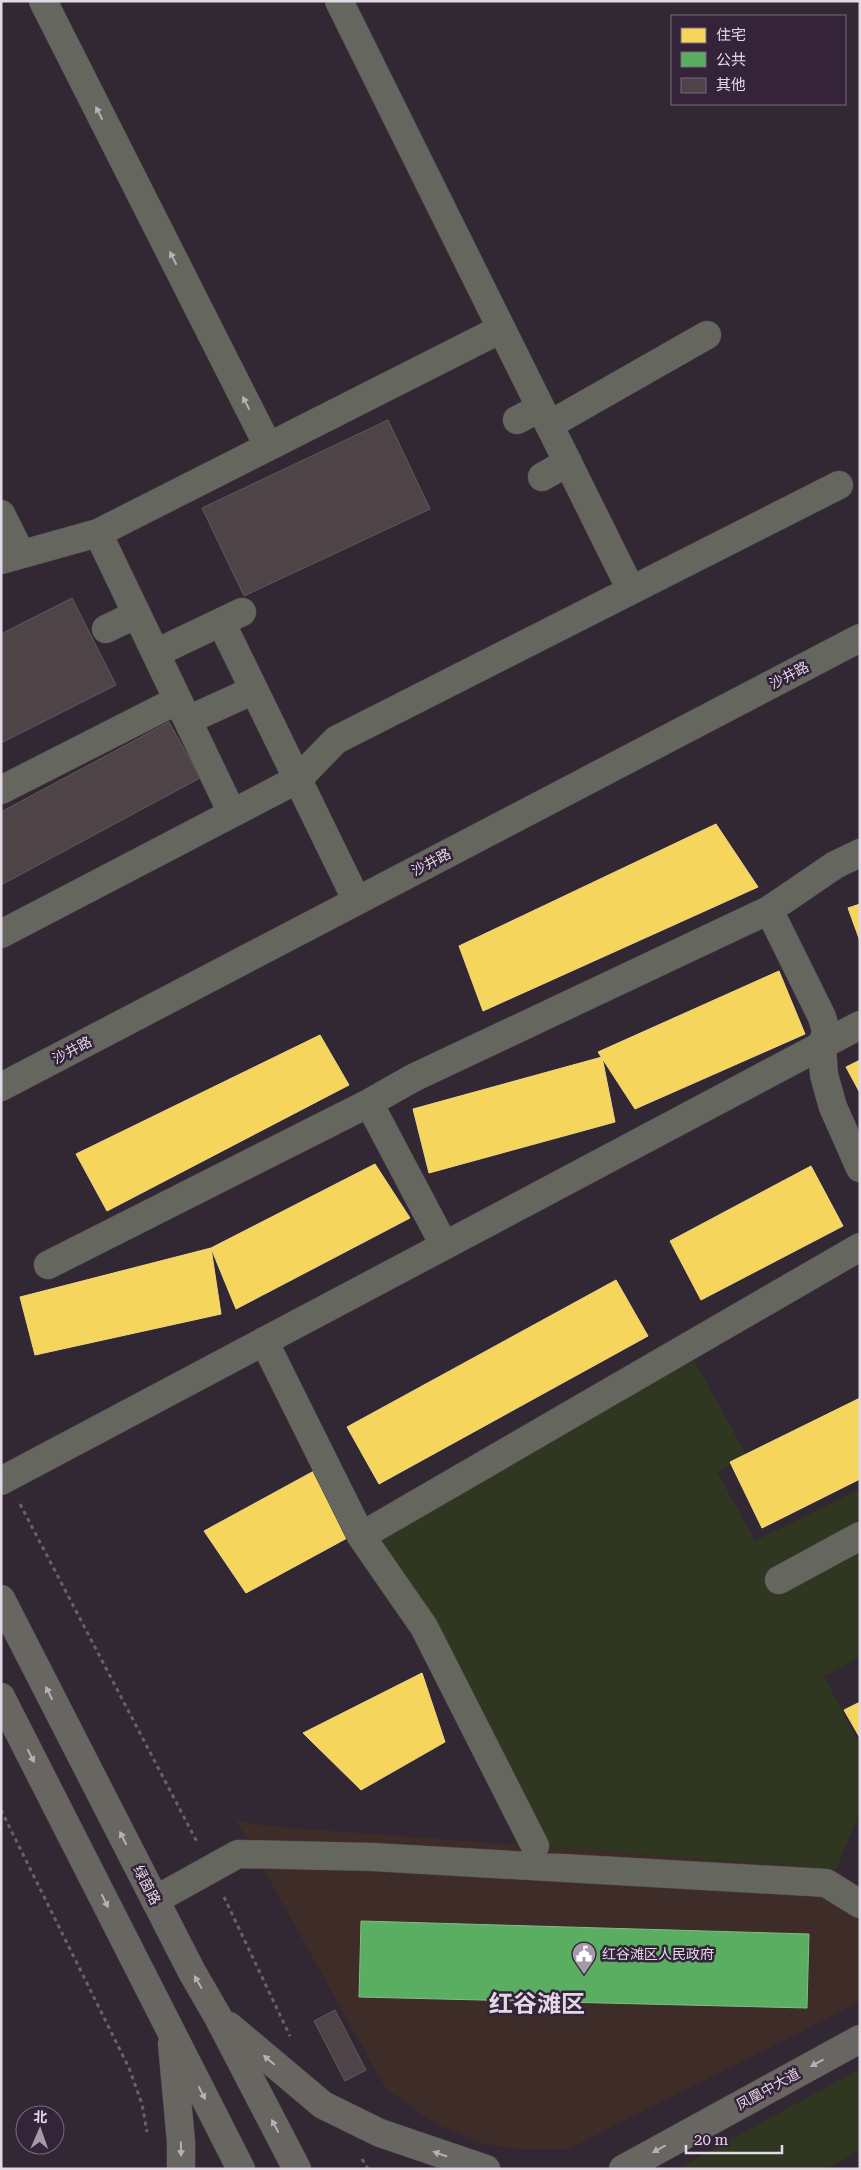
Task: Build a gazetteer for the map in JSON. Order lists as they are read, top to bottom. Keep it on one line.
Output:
{"streets":{"main road":["绿茵路","凤凰中大道"],"street":["沙井路"]},"one_way":["凤凰中大道"],"districts":["红谷滩区"],"places":{"public building":["红谷滩区人民政府"]},"legend":["住宅","公共","其他"],"scale_bar":"20 m","north":"top"}
